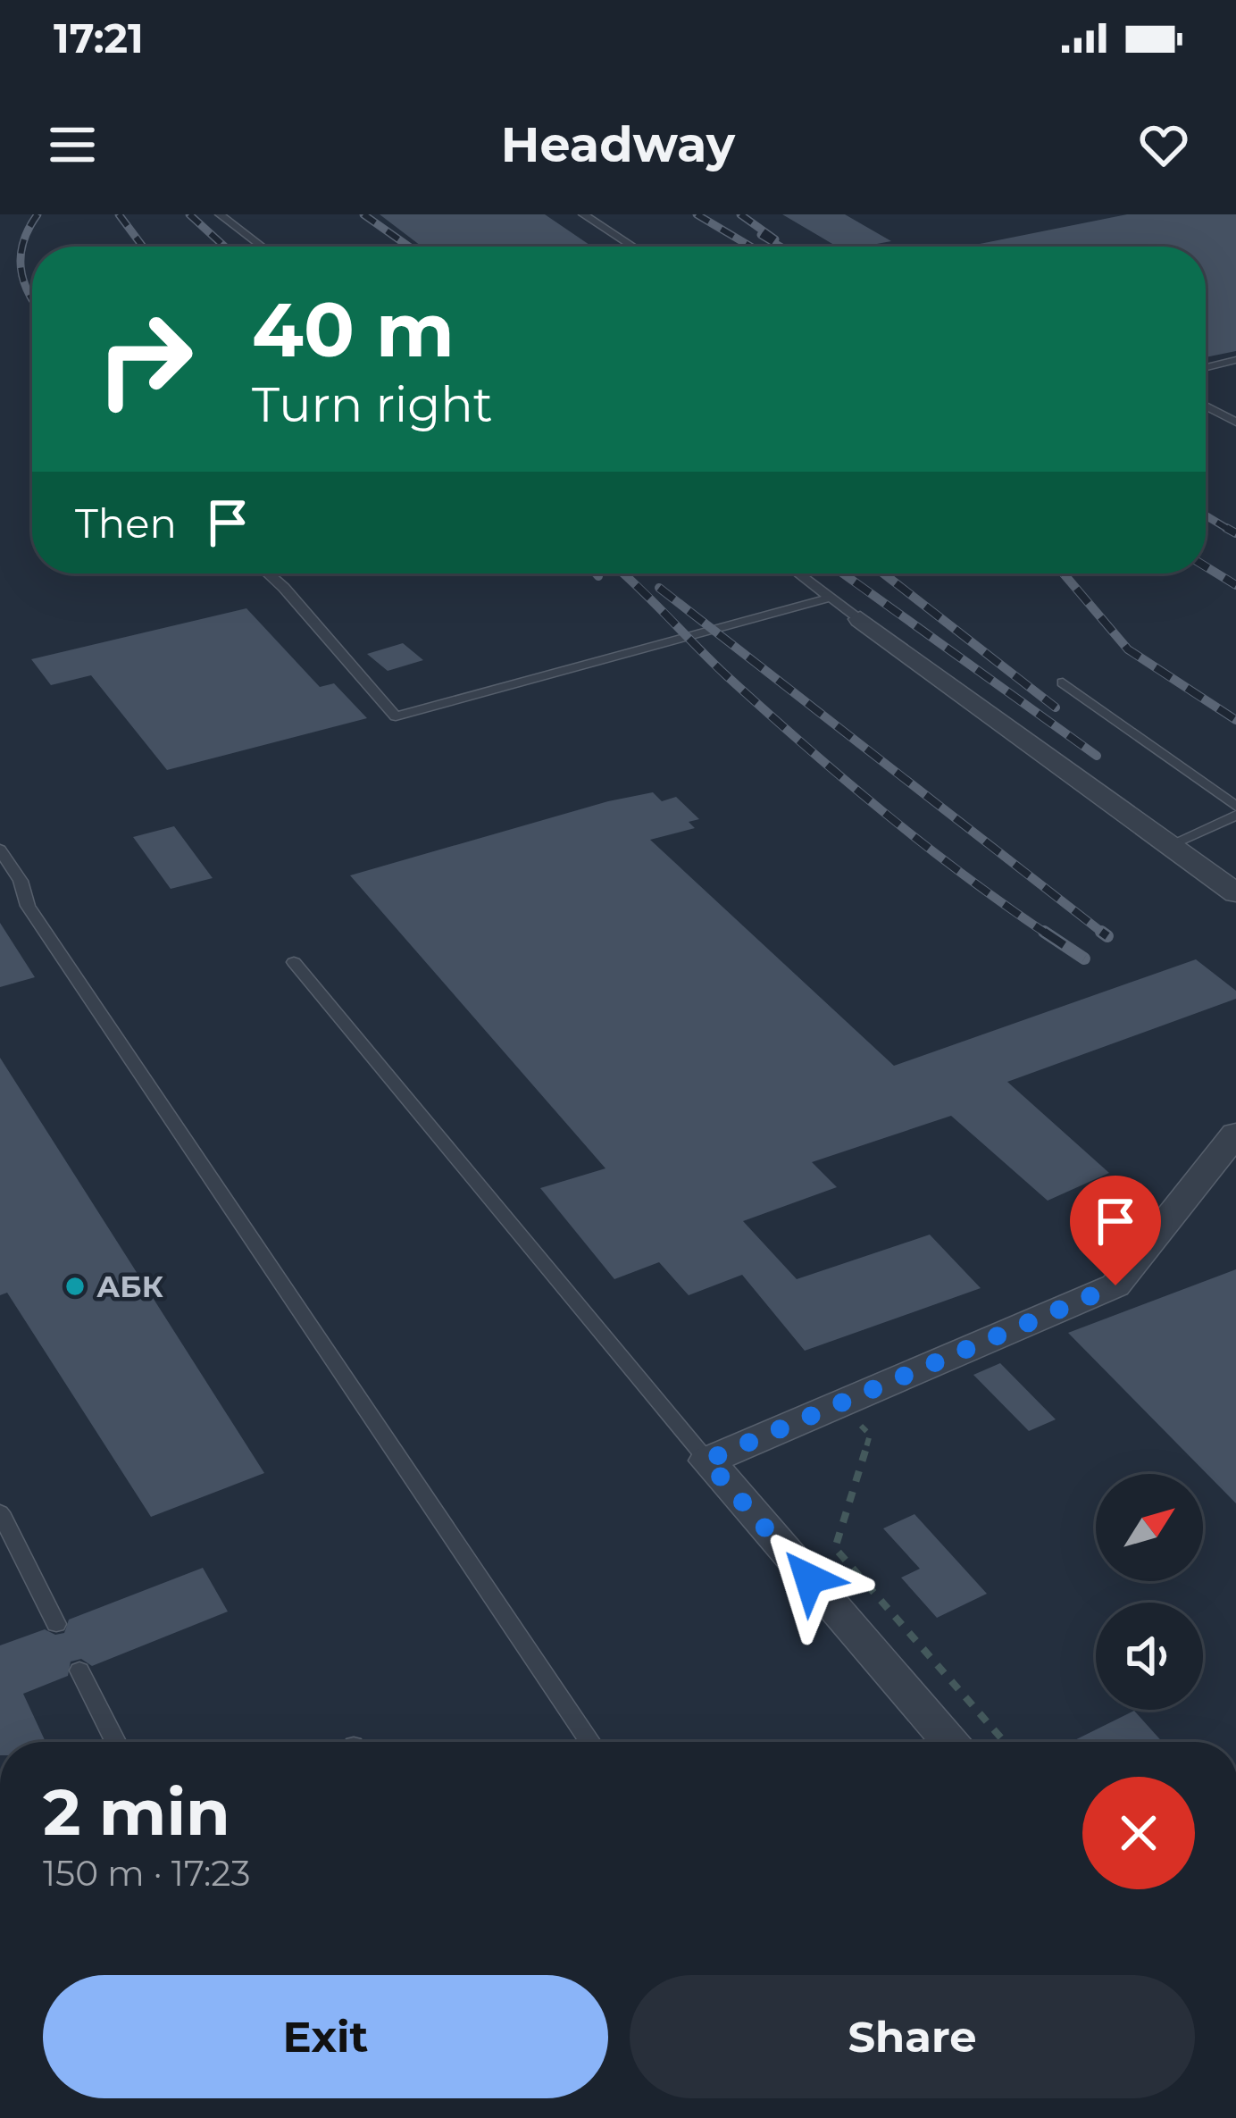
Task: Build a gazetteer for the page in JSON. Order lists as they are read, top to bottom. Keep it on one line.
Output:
{"places":["АБК"],"north":"top right","page":{"status":"17:21","header":"Headway","turn":["40 m","Turn right"],"then":"Then","heading":["2 min","150 m · 17:23"],"buttons":["Exit","Share"]}}
